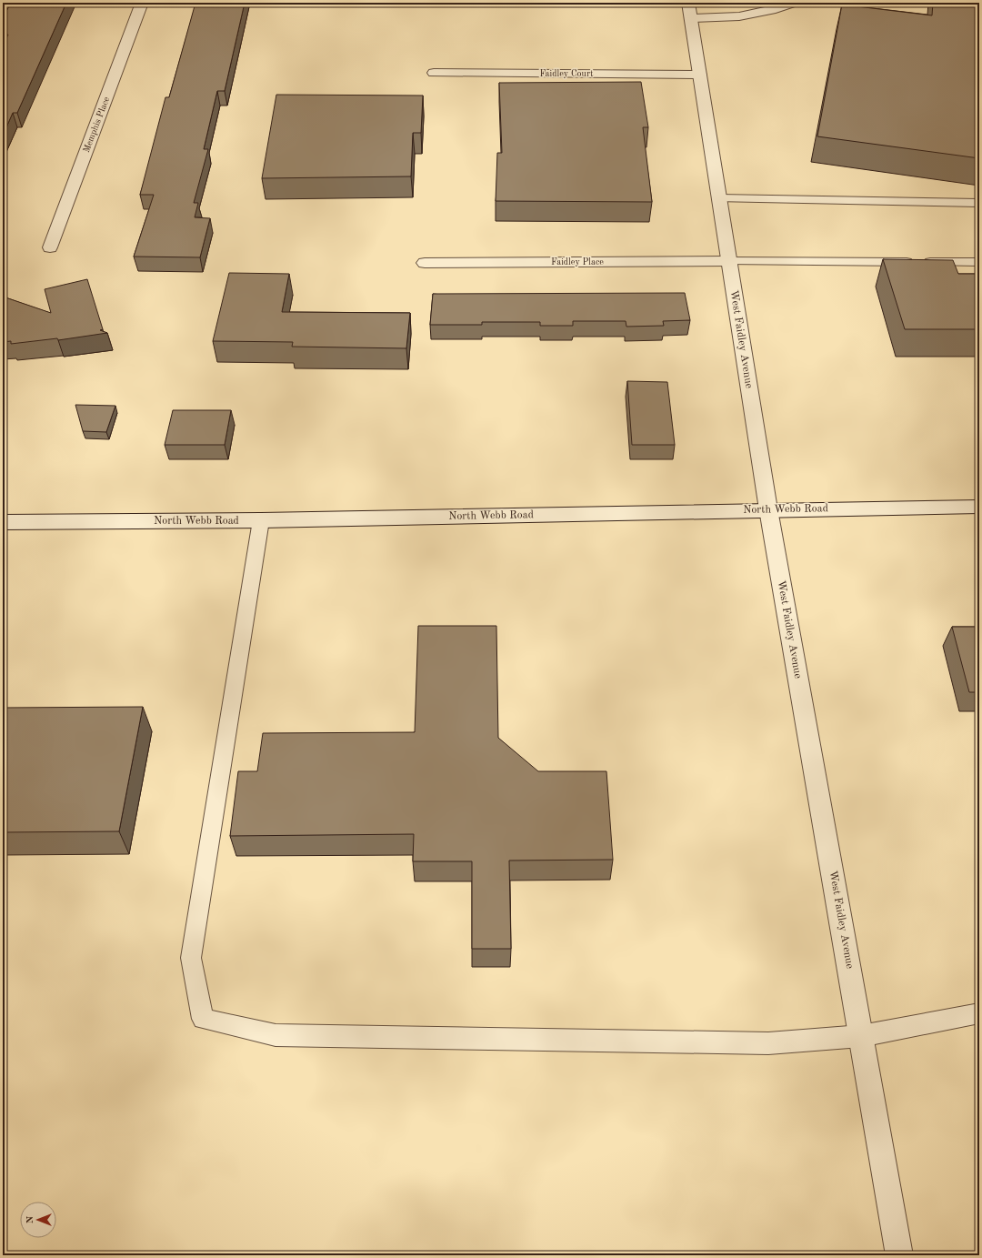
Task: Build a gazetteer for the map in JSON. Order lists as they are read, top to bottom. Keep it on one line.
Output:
{"streets":{"street":["Faidley Court","Memphis Place","Faidley Place","West Faidley Avenue","North Webb Road"]},"crossings":[["Faidley Court","West Faidley Avenue"],["Faidley Place","West Faidley Avenue"],["West Faidley Avenue","North Webb Road"]],"north":"left"}
